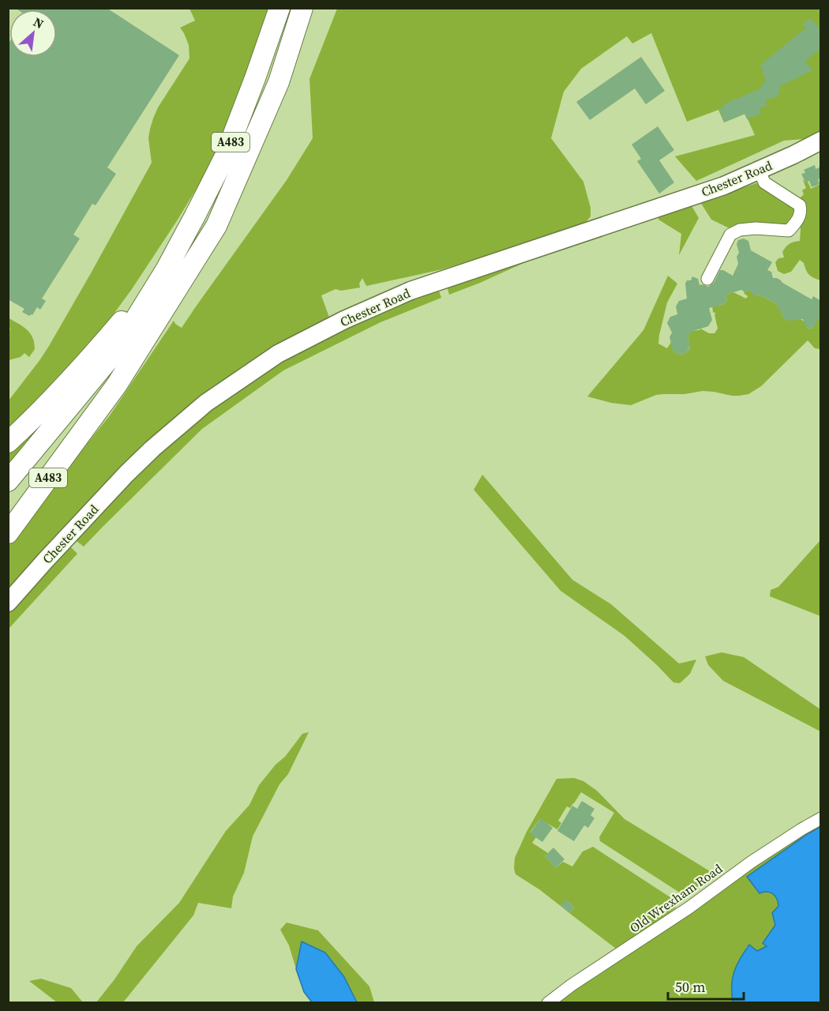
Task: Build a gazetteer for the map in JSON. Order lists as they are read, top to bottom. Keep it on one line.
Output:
{"streets":{"highway":["A483"],"main road":["Chester Road"],"street":["Old Wrexham Road"]},"scale_bar":"50 m","north":"top right"}
